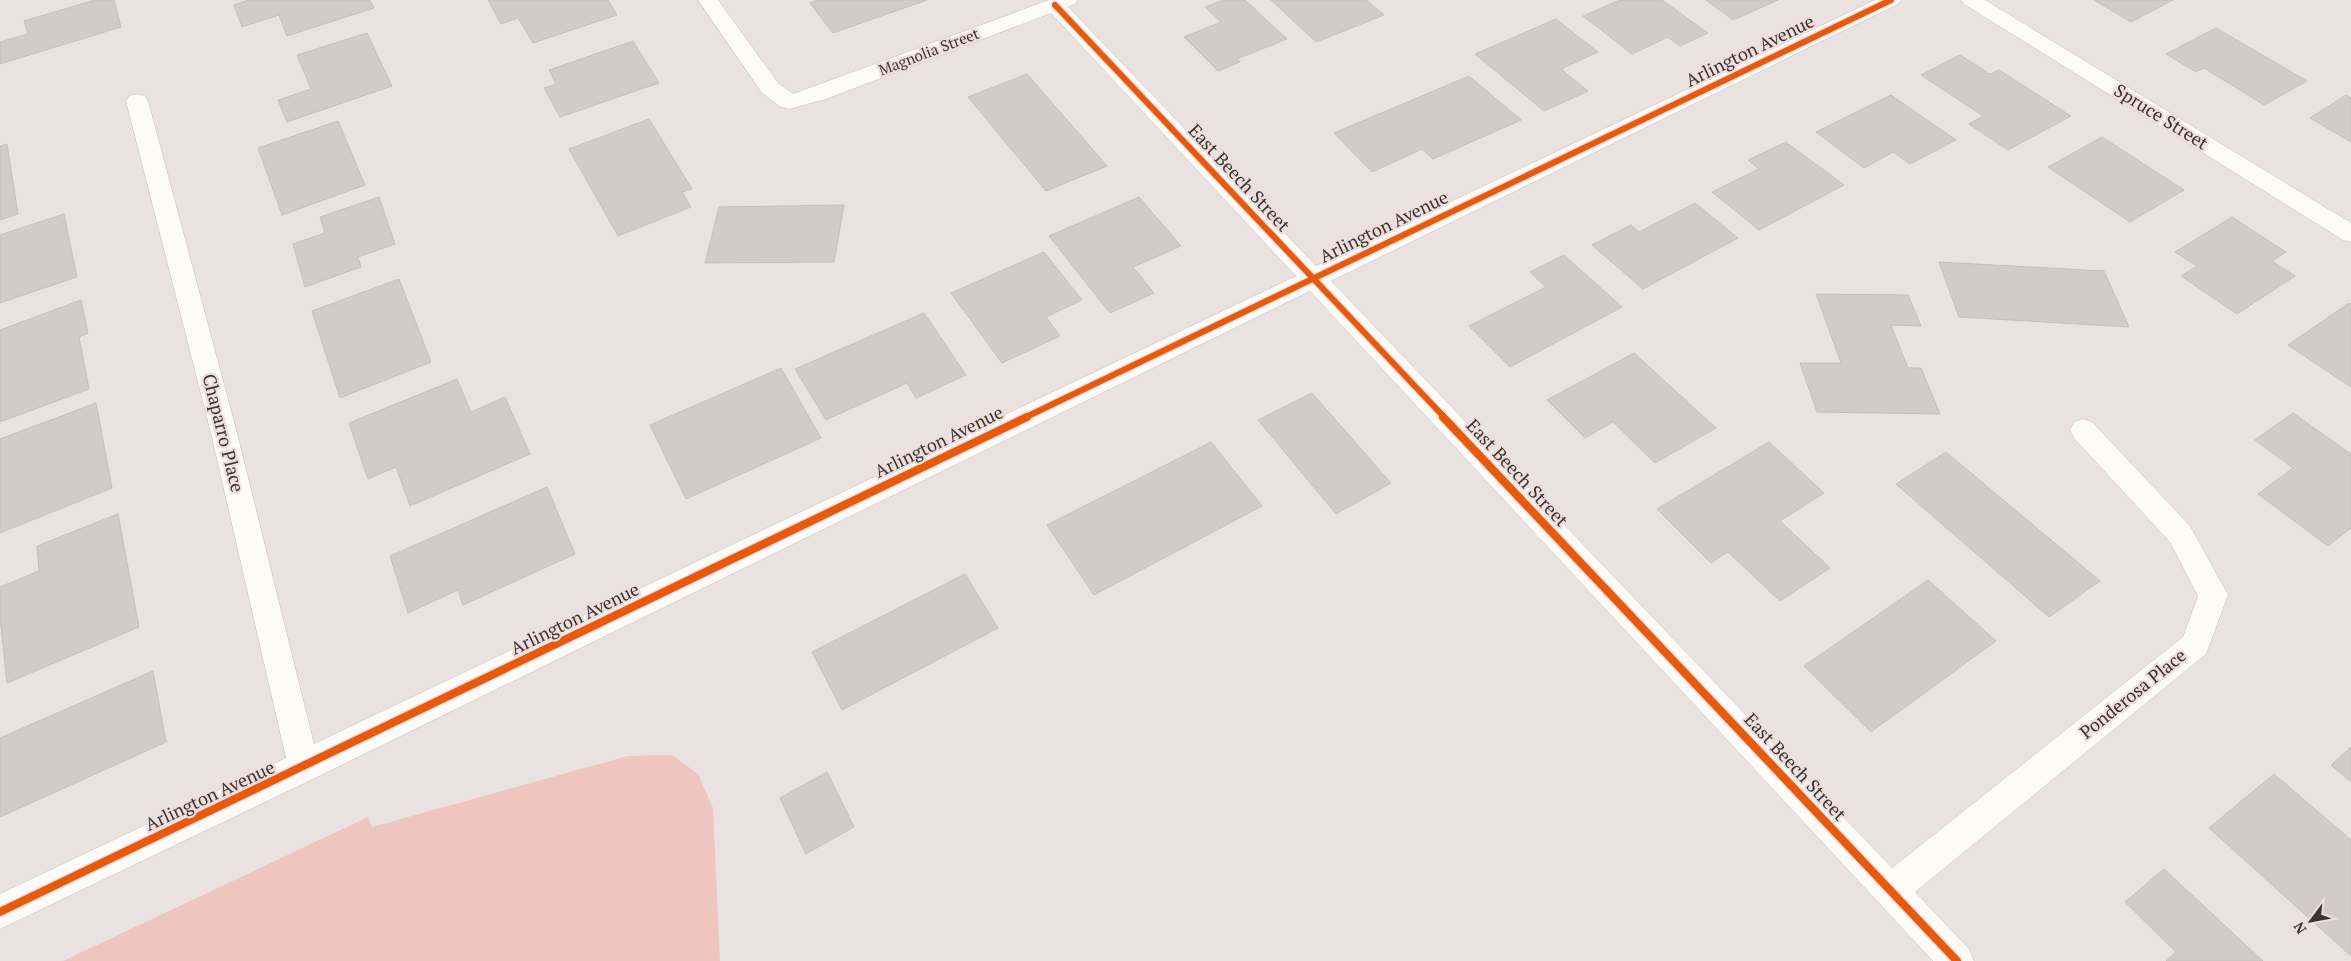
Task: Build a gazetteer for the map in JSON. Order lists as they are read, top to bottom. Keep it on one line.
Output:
{"streets":{"street":["Arlington Avenue","Magnolia Street","Spruce Street","East Beech Street","Chaparro Place","Ponderosa Place"]},"crossings":[["Arlington Avenue","East Beech Street"],["Arlington Avenue","Chaparro Place"],["Magnolia Street","East Beech Street"],["East Beech Street","Ponderosa Place"]],"north":"bottom left"}
